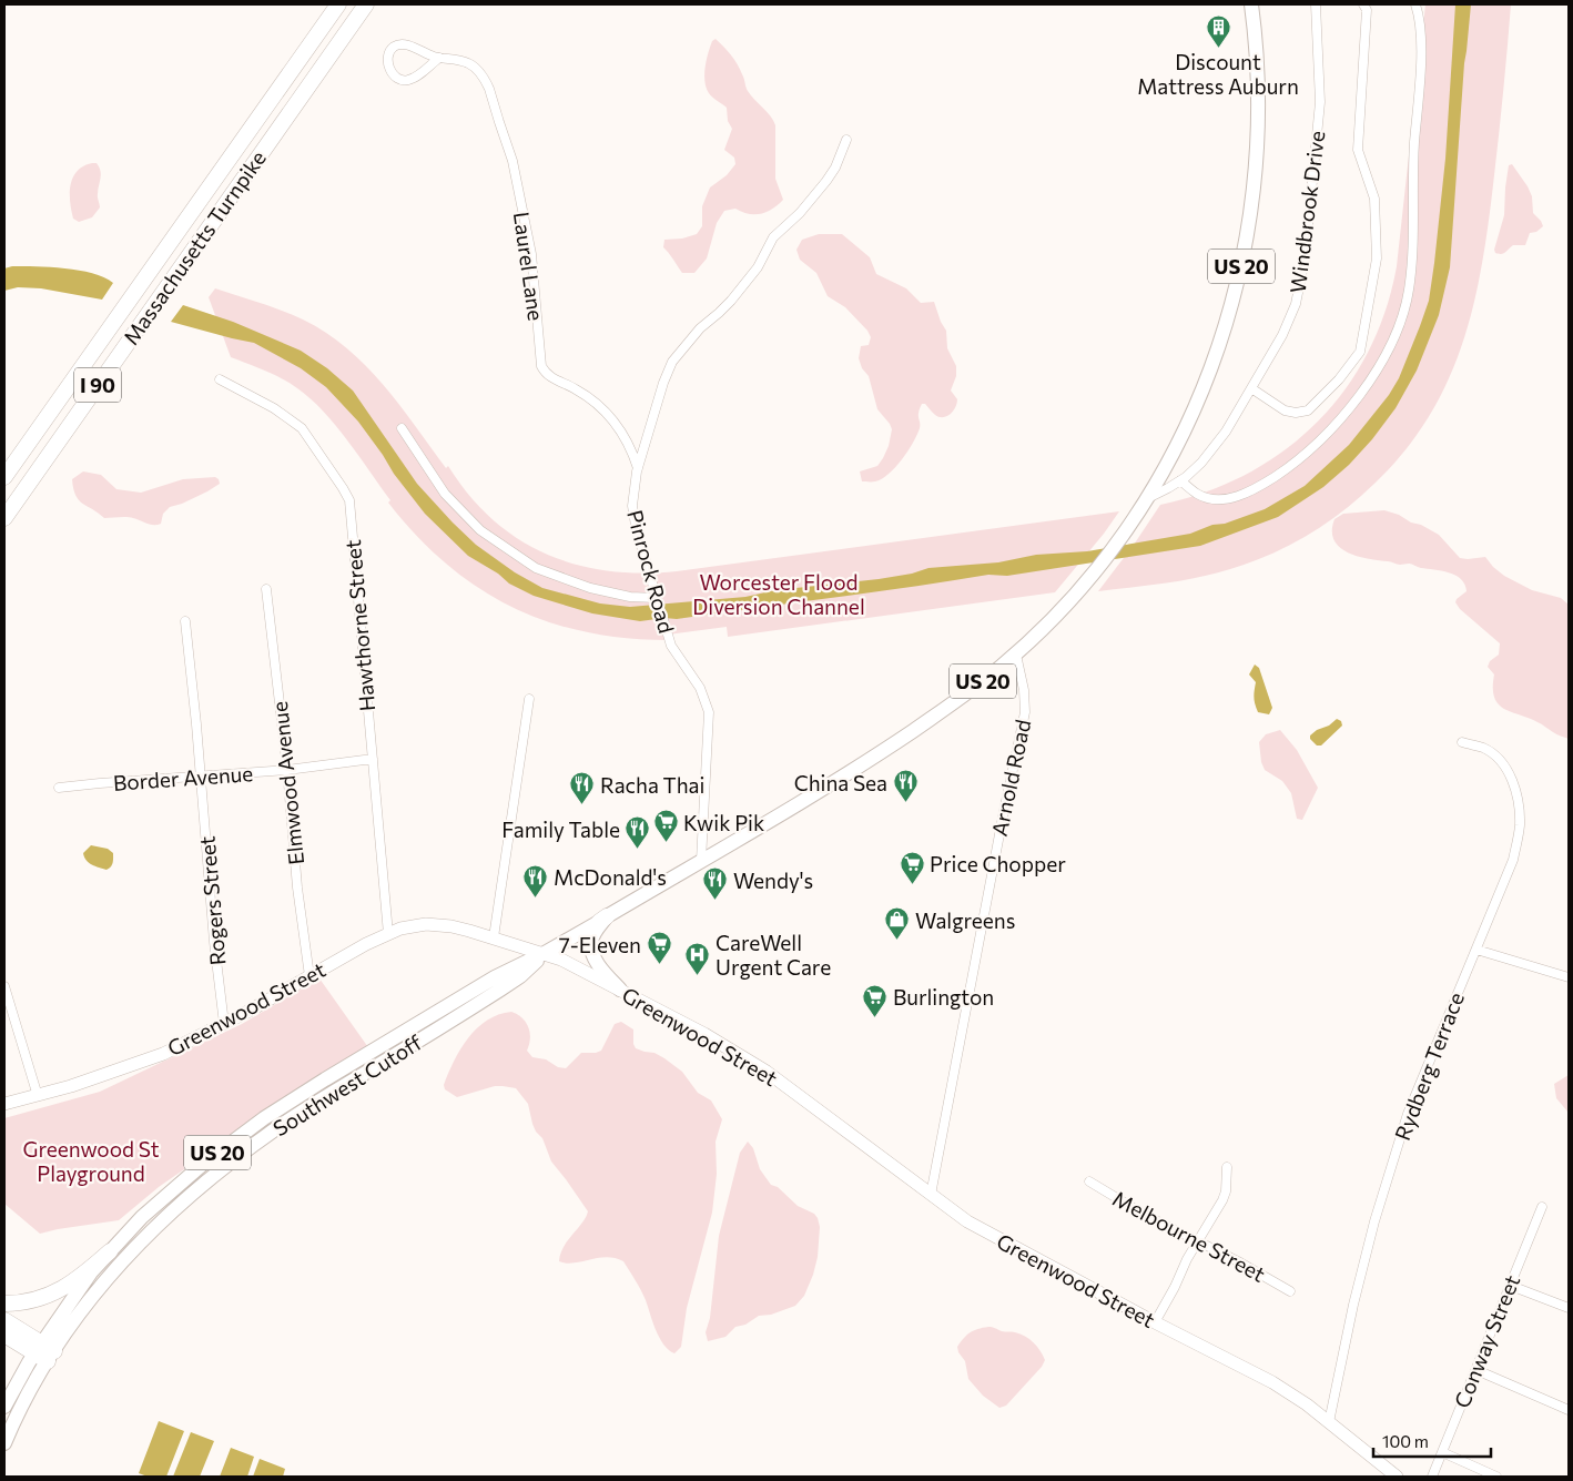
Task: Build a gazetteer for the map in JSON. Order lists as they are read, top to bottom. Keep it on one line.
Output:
{"streets":{"highway":["Massachusetts Turnpike","I 90"],"main road":["US 20","Greenwood Street","Southwest Cutoff"],"street":["Windbrook Drive","Laurel Lane","Pinrock Road","Hawthorne Street","Border Avenue","Arnold Road","Elmwood Avenue","Rogers Street","Rydberg Terrace","Melbourne Street","Conway Street"]},"crossings":[["Windbrook Drive","US 20"],["Laurel Lane","Pinrock Road"],["US 20","Arnold Road"],["US 20","Southwest Cutoff"],["Pinrock Road","Southwest Cutoff"],["Hawthorne Street","Border Avenue"],["Hawthorne Street","Greenwood Street"],["Border Avenue","Elmwood Avenue"],["Border Avenue","Rogers Street"],["Arnold Road","Greenwood Street"],["Arnold Road","Southwest Cutoff"],["Elmwood Avenue","Greenwood Street"],["Rogers Street","Greenwood Street"],["Greenwood Street","Rydberg Terrace"],["Greenwood Street","Southwest Cutoff"]],"parks":["Worcester Flood Diversion Channel","Greenwood St Playground"],"places":{"building":["Discount Mattress Auburn"],"restaurant":["China Sea","Racha Thai","Family Table","McDonald's","Wendy's"],"supermarket":["Kwik Pik","Price Chopper","7-Eleven","Burlington"],"shop":["Walgreens"],"hospital":["CareWell Urgent Care"]},"scale_bar":"100 m"}
